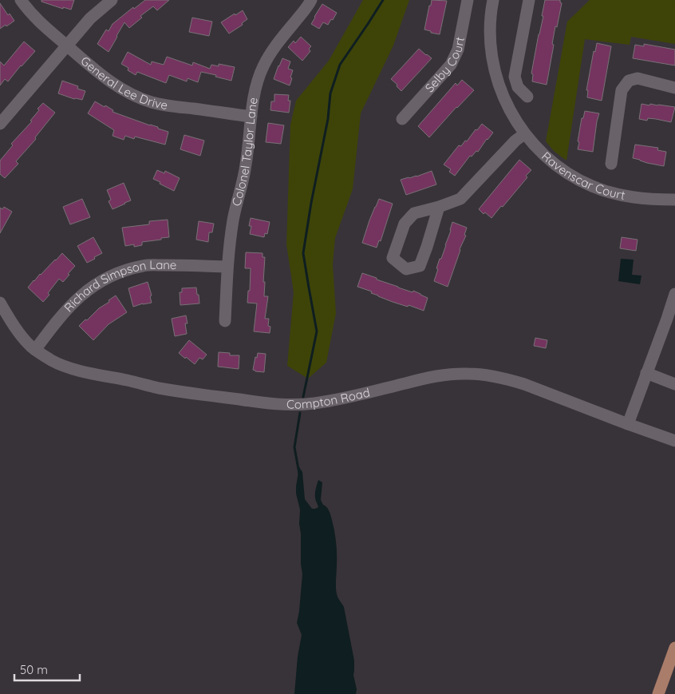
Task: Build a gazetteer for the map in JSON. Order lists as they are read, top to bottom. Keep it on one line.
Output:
{"streets":{"street":["Selby Court","General Lee Drive","Colonel Taylor Lane","Ravenscar Court","Richard Simpson Lane","Compton Road"]},"crossings":[["General Lee Drive","Colonel Taylor Lane"],["Colonel Taylor Lane","Richard Simpson Lane"],["Richard Simpson Lane","Compton Road"]],"scale_bar":"50 m"}
